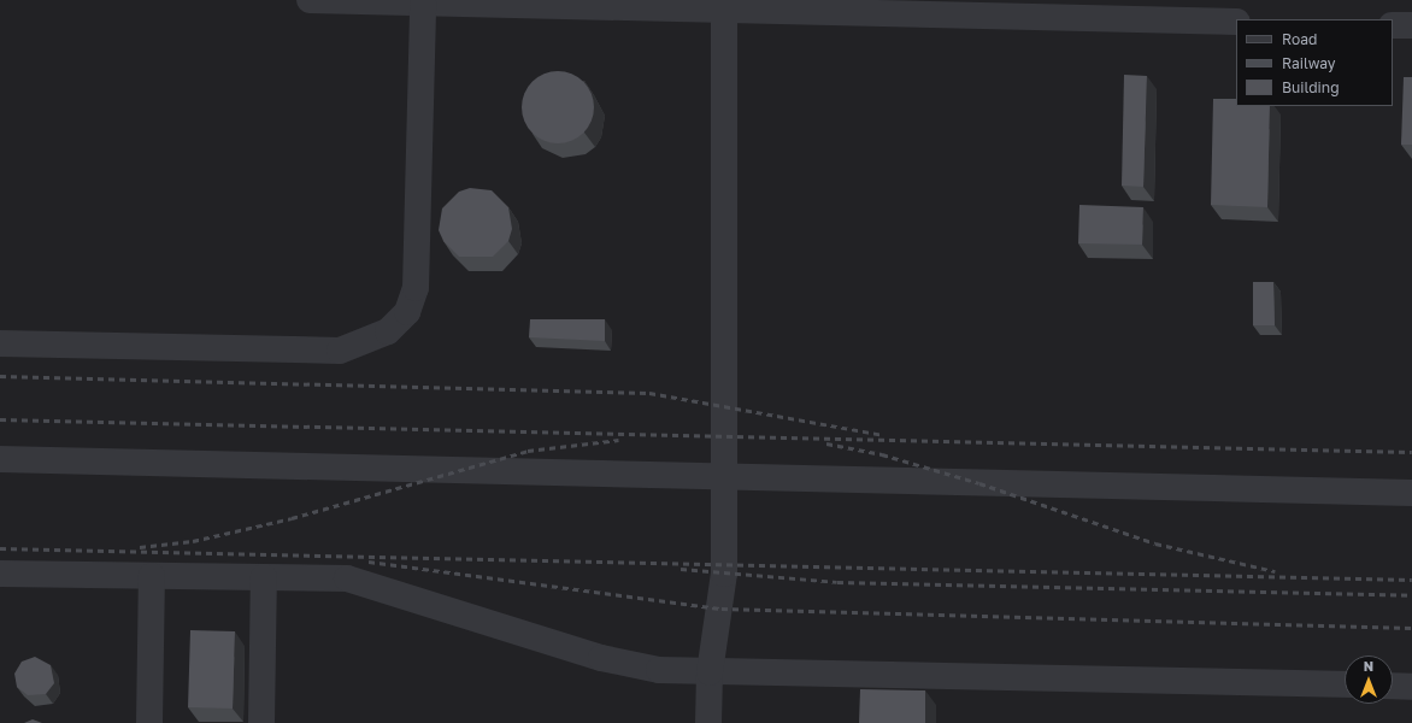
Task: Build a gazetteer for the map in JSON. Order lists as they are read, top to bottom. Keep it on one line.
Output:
{"legend":["Road","Railway","Building"],"north":"top"}
